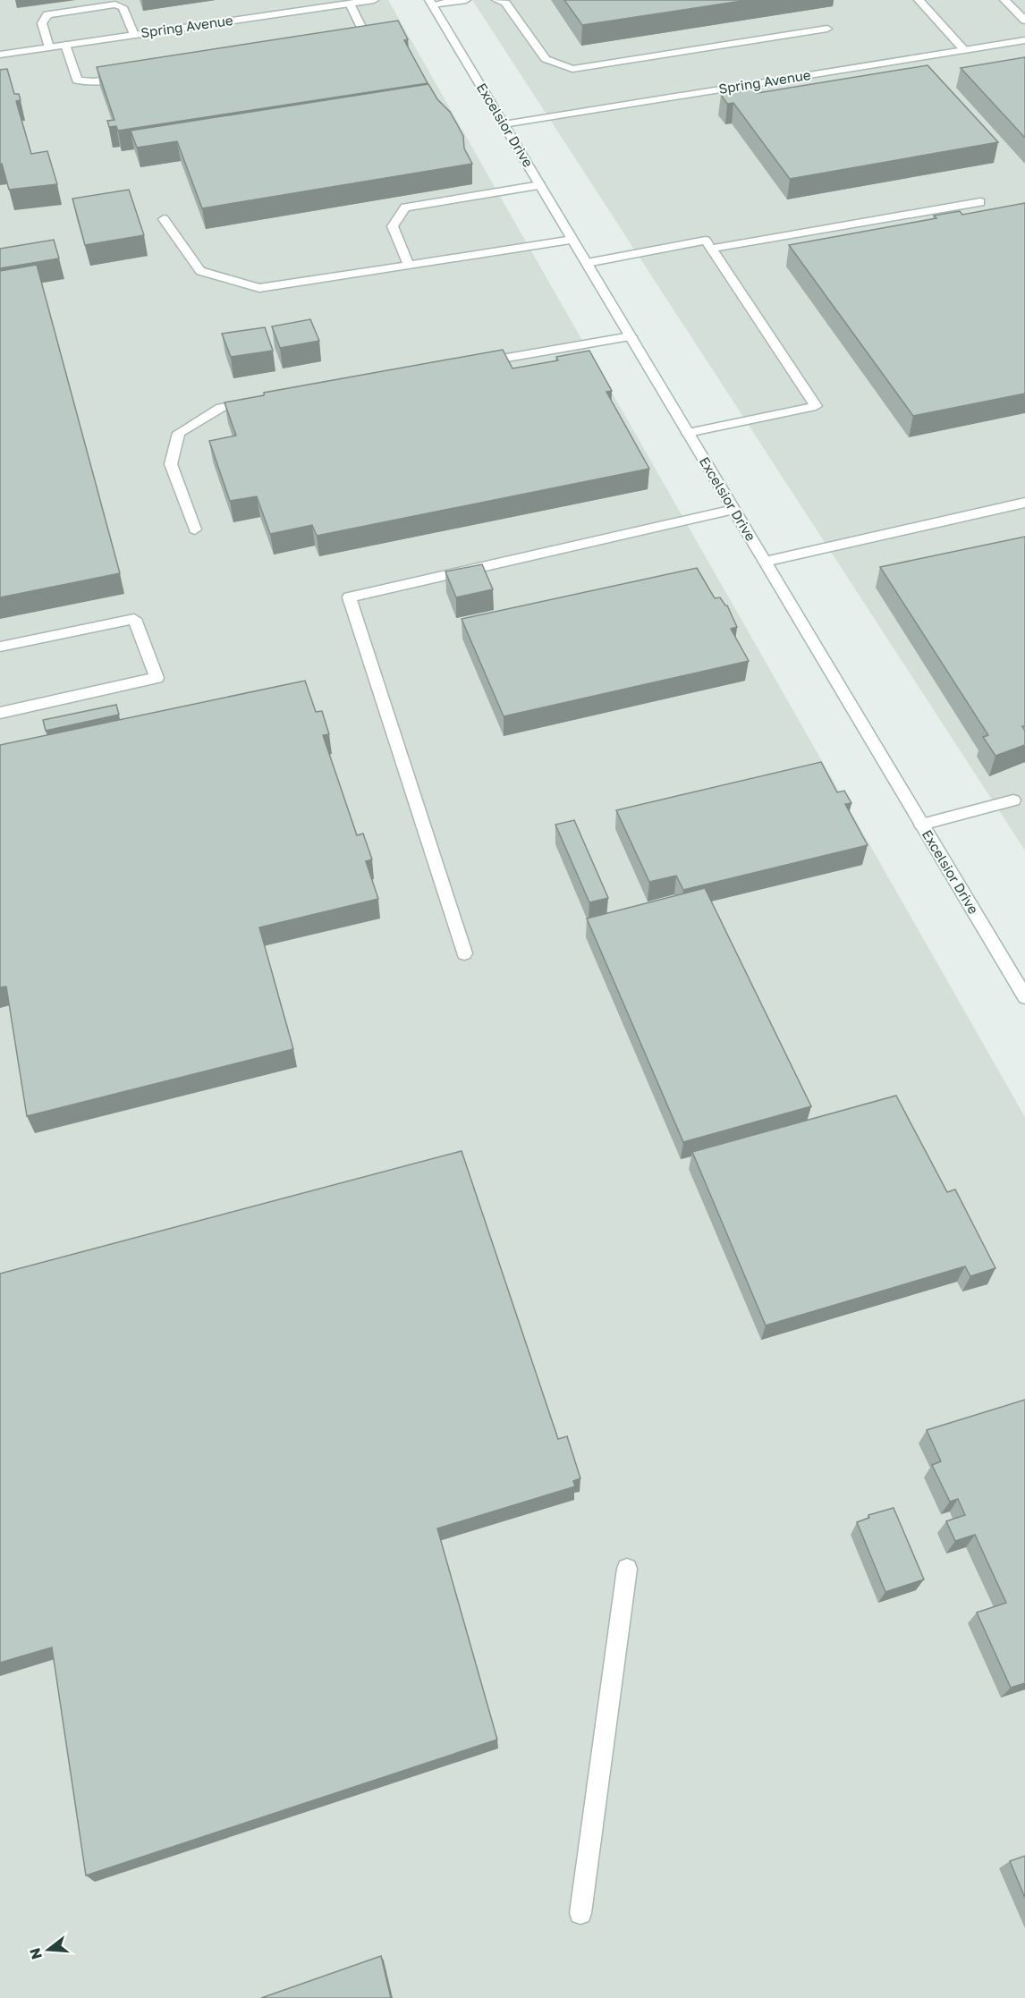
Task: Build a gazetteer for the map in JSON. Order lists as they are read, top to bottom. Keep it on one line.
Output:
{"streets":{"street":["Spring Avenue","Excelsior Drive"]},"crossings":[["Spring Avenue","Excelsior Drive"]],"north":"left"}
